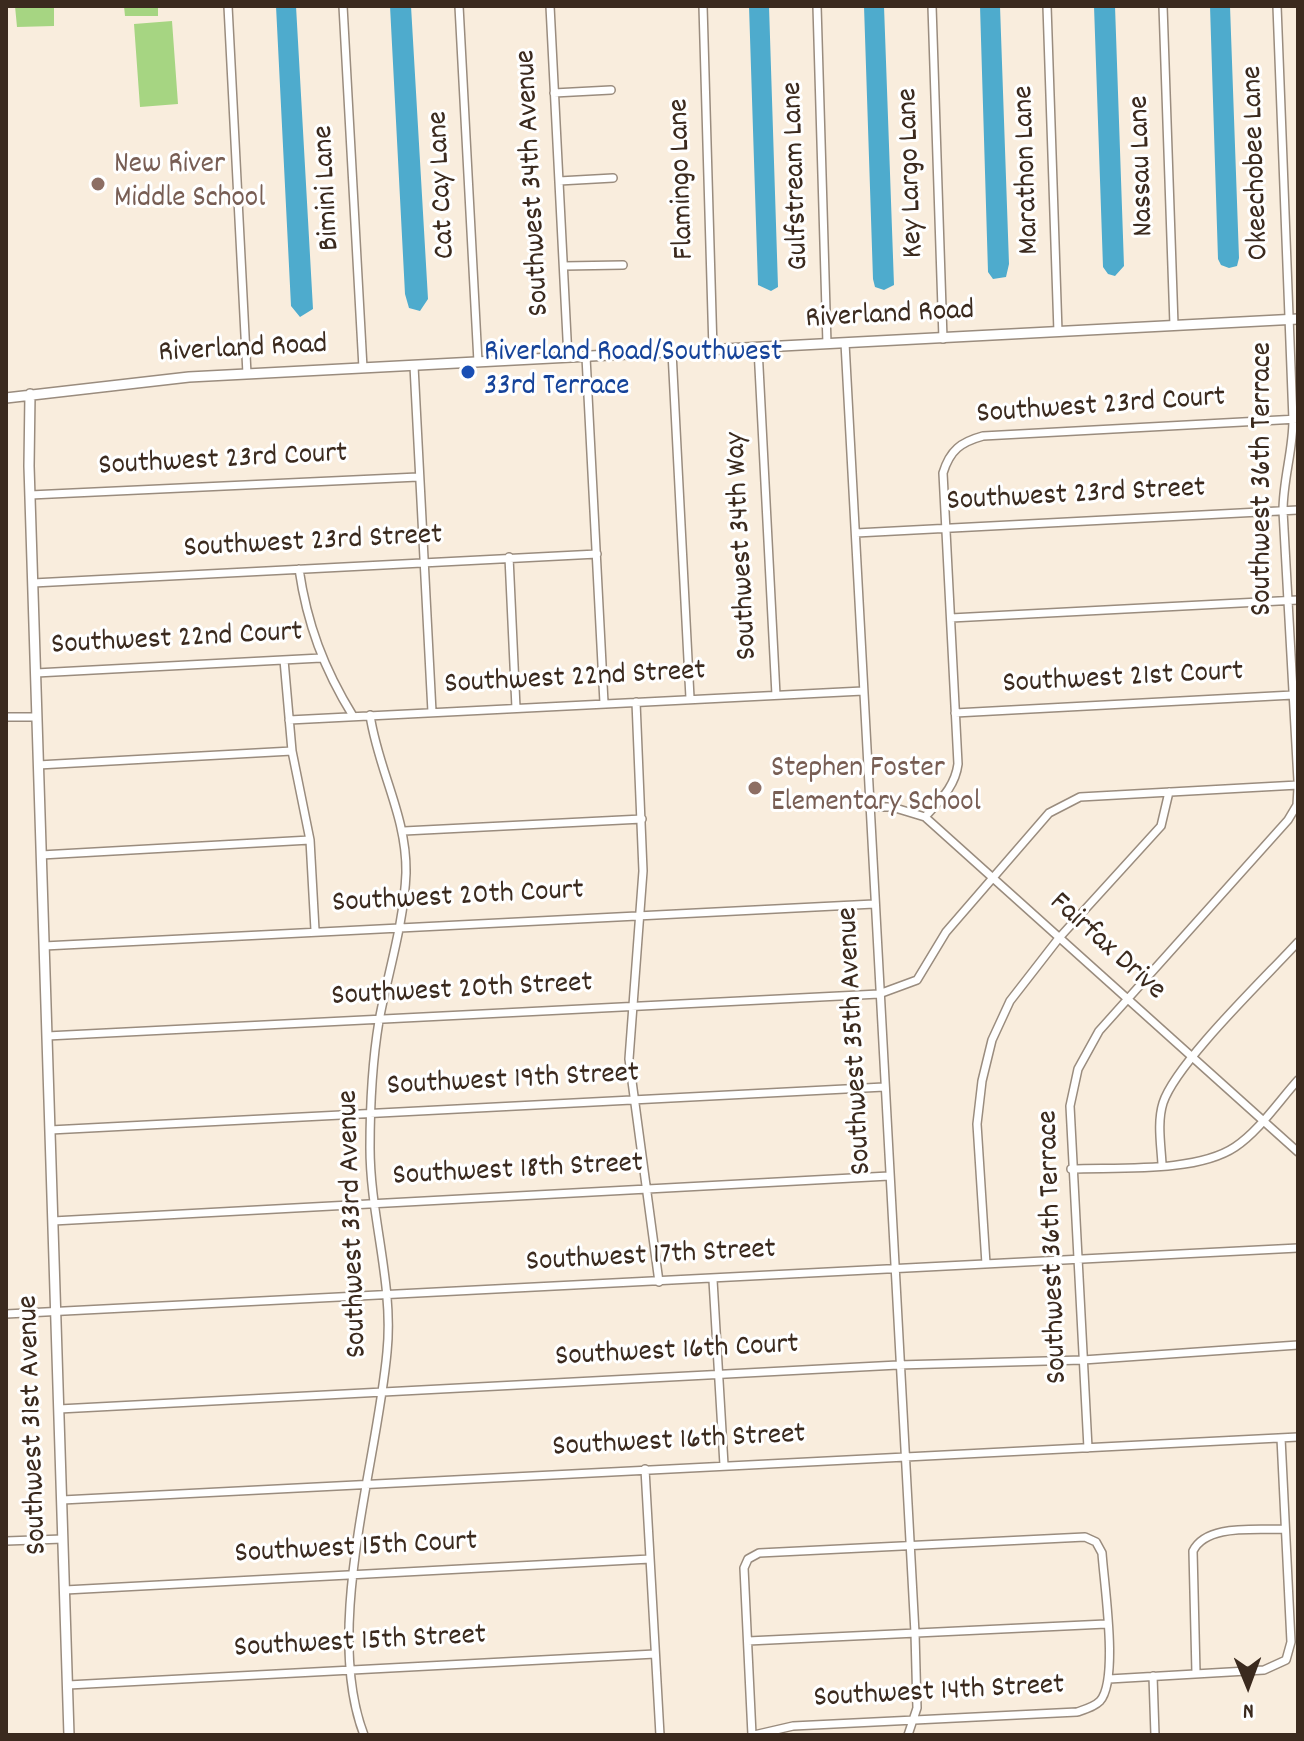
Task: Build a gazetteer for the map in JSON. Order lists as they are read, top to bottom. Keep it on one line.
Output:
{"streets":{"street":["Okeechobee Lane","Nassau Lane","Marathon Lane","Key Largo Lane","Gulfstream Lane","Flamingo Lane","Southwest 34th Avenue","Cat Cay Lane","Bimini Lane","Riverland Road","Southwest 23rd Court","Southwest 36th Terrace","Southwest 23rd Street","Southwest 34th Way","Southwest 22nd Court","Southwest 22nd Street","Southwest 21st Court","Southwest 20th Court","Fairfax Drive","Southwest 20th Street","Southwest 35th Avenue","Southwest 19th Street","Southwest 18th Street","Southwest 33rd Avenue","Southwest 17th Street","Southwest 16th Court","Southwest 31st Avenue","Southwest 16th Street","Southwest 15th Court","Southwest 15th Street","Southwest 14th Street"]},"crossings":[["Okeechobee Lane","Riverland Road"],["Okeechobee Lane","Southwest 36th Terrace"],["Nassau Lane","Riverland Road"],["Marathon Lane","Riverland Road"],["Key Largo Lane","Riverland Road"],["Gulfstream Lane","Riverland Road"],["Flamingo Lane","Riverland Road"],["Southwest 34th Avenue","Riverland Road"],["Cat Cay Lane","Riverland Road"],["Bimini Lane","Riverland Road"],["Riverland Road","Southwest 36th Terrace"],["Riverland Road","Southwest 34th Way"],["Riverland Road","Southwest 35th Avenue"],["Riverland Road","Southwest 31st Avenue"],["Southwest 23rd Court","Southwest 36th Terrace"],["Southwest 23rd Court","Southwest 23rd Street"],["Southwest 23rd Court","Southwest 31st Avenue"],["Southwest 36th Terrace","Southwest 23rd Street"],["Southwest 36th Terrace","Southwest 21st Court"],["Southwest 36th Terrace","Fairfax Drive"],["Southwest 36th Terrace","Southwest 20th Street"],["Southwest 36th Terrace","Southwest 17th Street"],["Southwest 36th Terrace","Southwest 16th Court"],["Southwest 36th Terrace","Southwest 16th Street"],["Southwest 23rd Street","Southwest 35th Avenue"],["Southwest 23rd Street","Southwest 31st Avenue"],["Southwest 34th Way","Southwest 22nd Street"],["Southwest 22nd Court","Southwest 31st Avenue"],["Southwest 22nd Street","Southwest 35th Avenue"],["Southwest 22nd Street","Southwest 33rd Avenue"],["Southwest 20th Court","Southwest 35th Avenue"],["Southwest 20th Court","Southwest 33rd Avenue"],["Southwest 20th Court","Southwest 31st Avenue"],["Fairfax Drive","Southwest 20th Street"],["Fairfax Drive","Southwest 35th Avenue"],["Southwest 20th Street","Southwest 35th Avenue"],["Southwest 20th Street","Southwest 33rd Avenue"],["Southwest 20th Street","Southwest 31st Avenue"],["Southwest 35th Avenue","Southwest 19th Street"],["Southwest 35th Avenue","Southwest 18th Street"],["Southwest 35th Avenue","Southwest 17th Street"],["Southwest 35th Avenue","Southwest 16th Court"],["Southwest 35th Avenue","Southwest 16th Street"],["Southwest 35th Avenue","Southwest 14th Street"],["Southwest 19th Street","Southwest 33rd Avenue"],["Southwest 19th Street","Southwest 31st Avenue"],["Southwest 18th Street","Southwest 33rd Avenue"],["Southwest 18th Street","Southwest 31st Avenue"],["Southwest 33rd Avenue","Southwest 17th Street"],["Southwest 33rd Avenue","Southwest 16th Court"],["Southwest 33rd Avenue","Southwest 16th Street"],["Southwest 33rd Avenue","Southwest 15th Court"],["Southwest 33rd Avenue","Southwest 15th Street"],["Southwest 17th Street","Southwest 31st Avenue"],["Southwest 16th Court","Southwest 31st Avenue"],["Southwest 31st Avenue","Southwest 16th Street"],["Southwest 31st Avenue","Southwest 15th Court"],["Southwest 31st Avenue","Southwest 15th Street"]],"places":["New River Middle School","Riverland Road/Southwest 33rd Terrace","Stephen Foster Elementary School"],"north":"bottom"}
